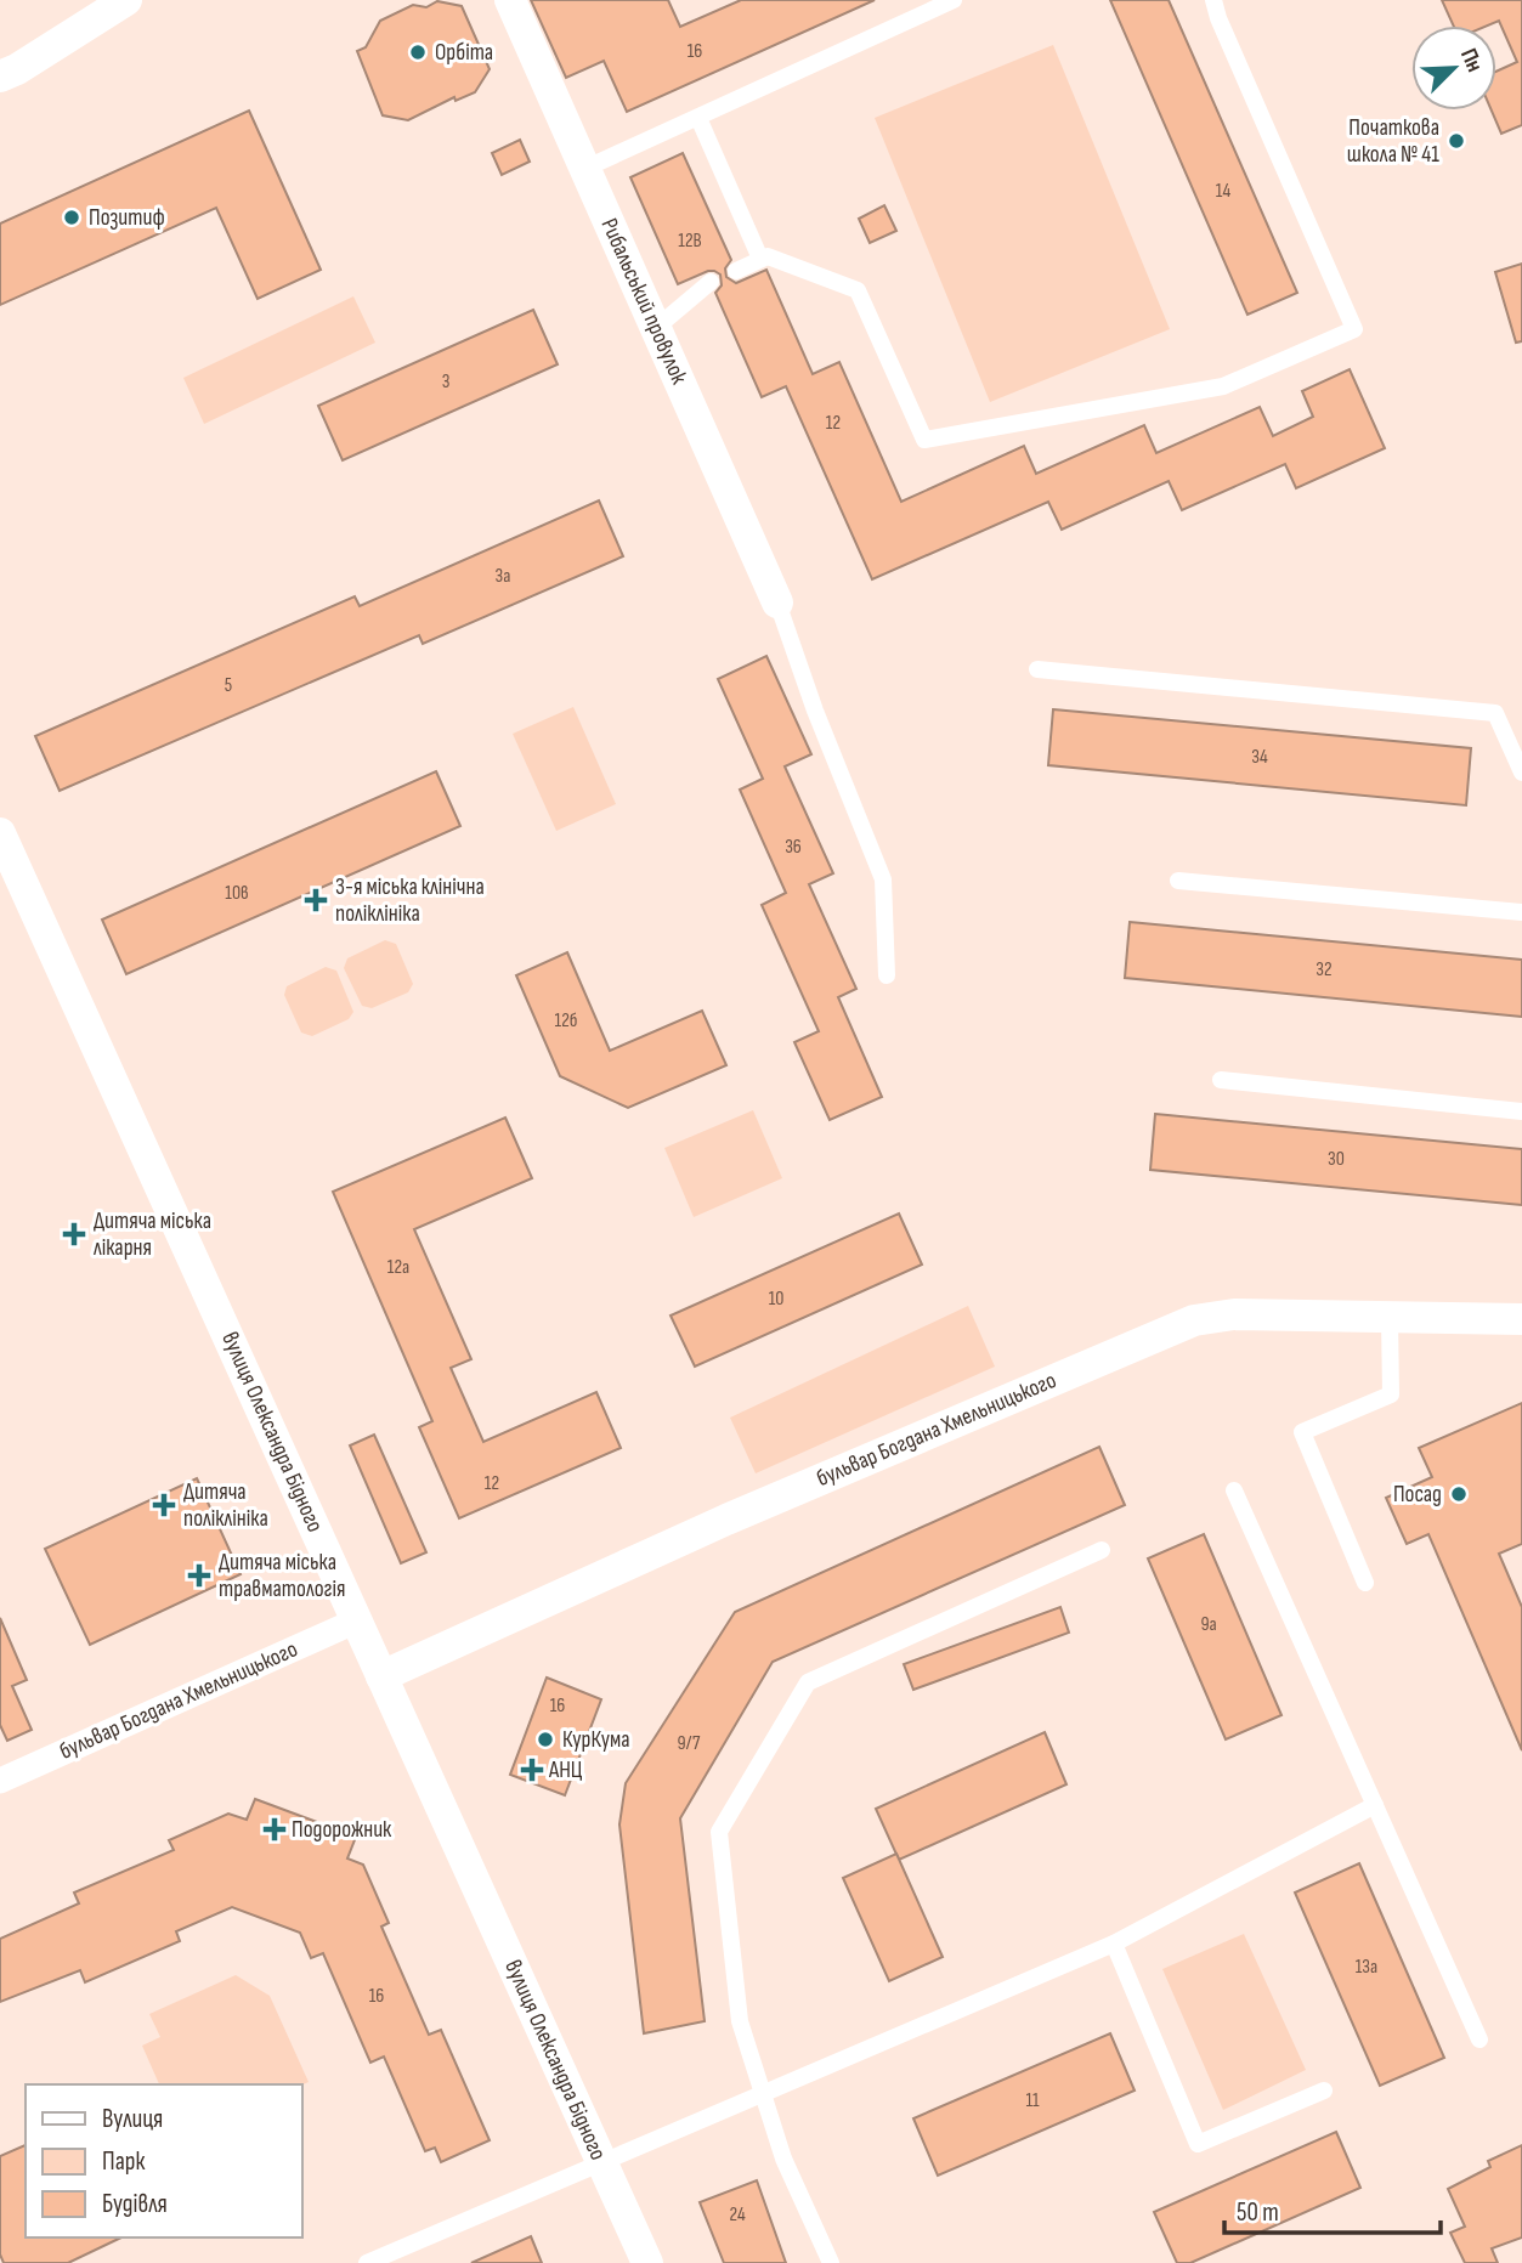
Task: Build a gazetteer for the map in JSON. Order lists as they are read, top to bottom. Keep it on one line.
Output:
{"streets":{"street":["Рибальський провулок","бульвар Богдана Хмельницького","вулиця Олександра Бідного"]},"crossings":[["бульвар Богдана Хмельницького","вулиця Олександра Бідного"]],"places":{"other":["Орбіта","Початкова школа № 41","Позитиф","Посад","КурКума"],"health":["3-я міська клінічна поліклініка","Дитяча міська лікарня","Дитяча поліклініка","Дитяча міська травматологія","АНЦ","Подорожник"]},"house_numbers":["16","14","12В","3","12","3а","5","34","36","10в","32","12б","30","12а","10","12","9а","16","9/7","13а","16","11","24"],"legend":["Вулиця","Парк","Будівля"],"scale_bar":"50 m","north":"top right"}
